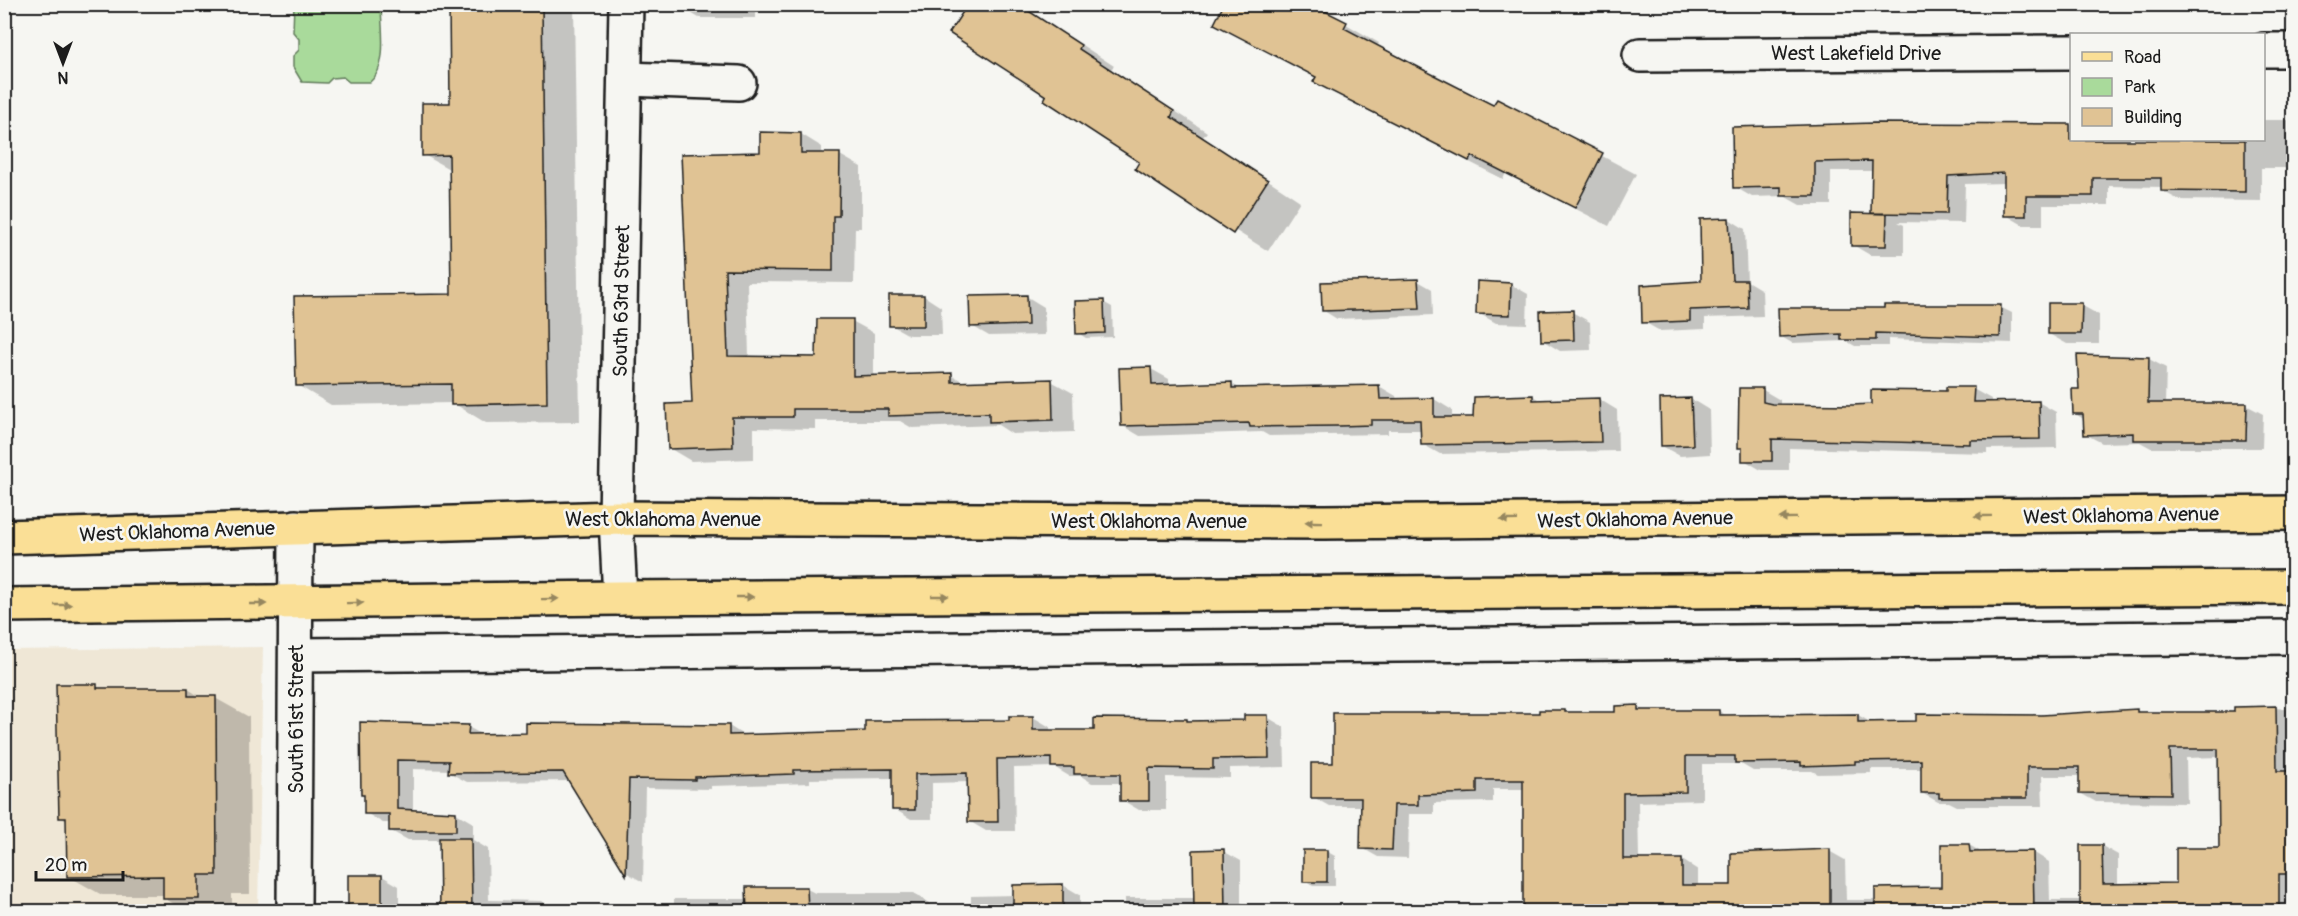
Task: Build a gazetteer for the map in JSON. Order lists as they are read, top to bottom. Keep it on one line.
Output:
{"streets":{"main road":["West Oklahoma Avenue"],"street":["West Lakefield Drive","South 63rd Street","South 61st Street"]},"crossings":[["South 63rd Street","West Oklahoma Avenue"],["West Oklahoma Avenue","South 61st Street"]],"legend":["Road","Park","Building"],"scale_bar":"20 m","north":"bottom"}
